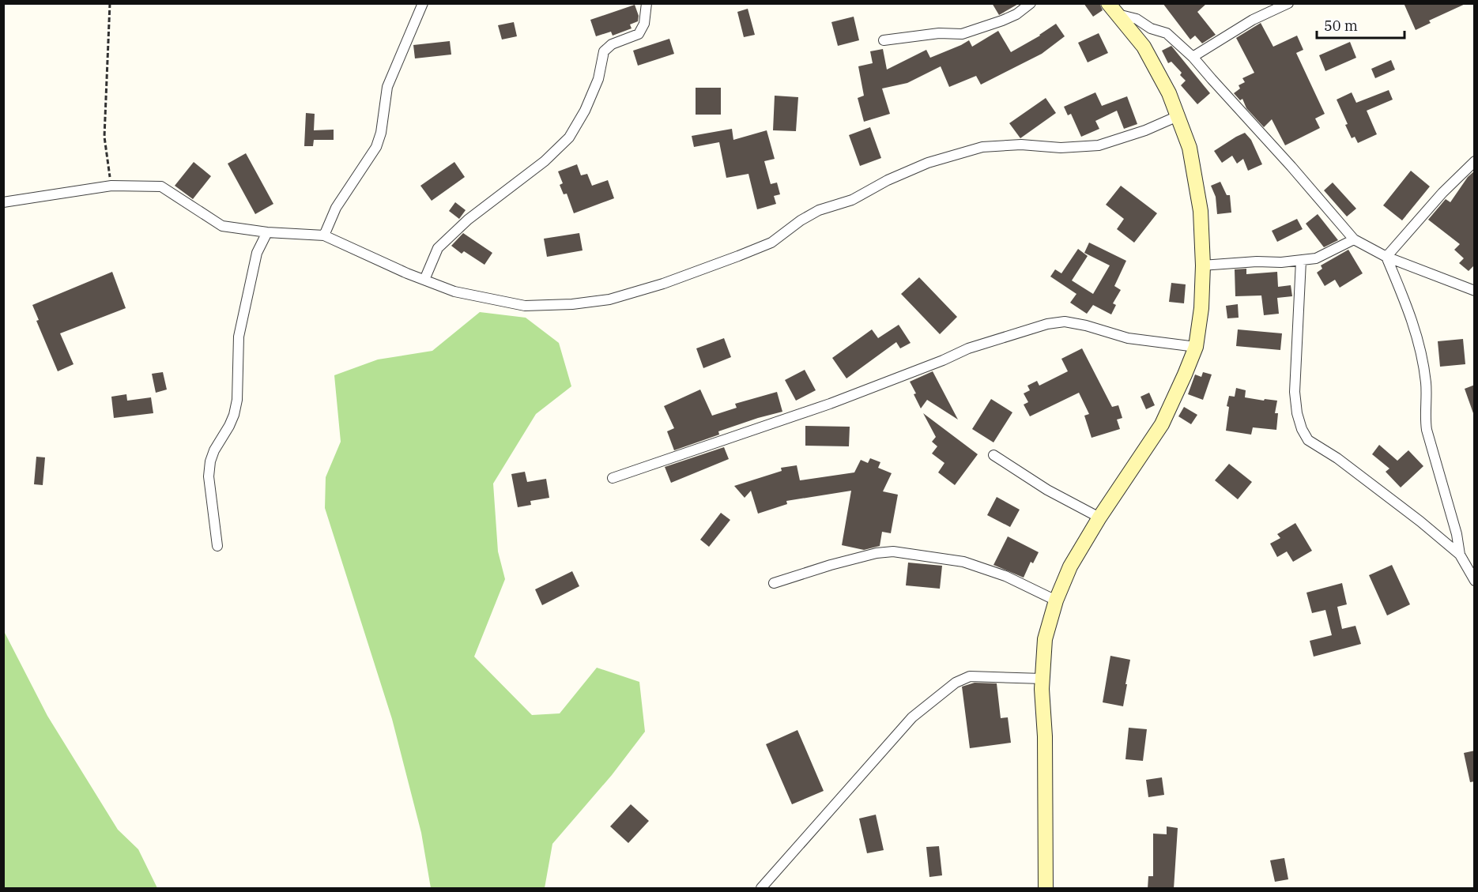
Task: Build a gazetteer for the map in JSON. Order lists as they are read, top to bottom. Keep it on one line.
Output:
{"scale_bar":"50 m"}
